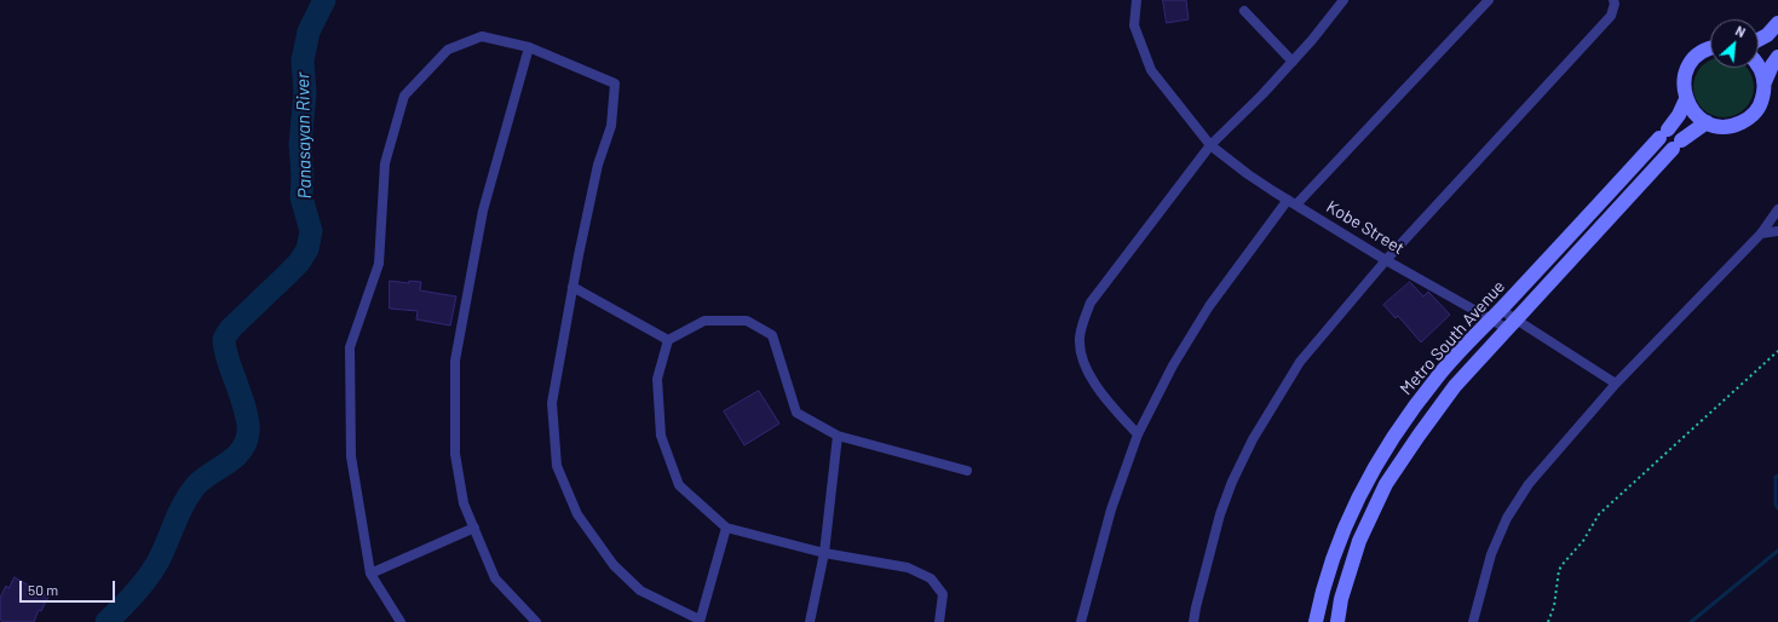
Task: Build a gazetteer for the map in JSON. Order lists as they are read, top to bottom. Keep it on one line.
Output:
{"streets":{"street":["Kobe Street","Metro South Avenue"]},"crossings":[["Kobe Street","Metro South Avenue"]],"water":["Panasayan River"],"scale_bar":"50 m","north":"top right"}
